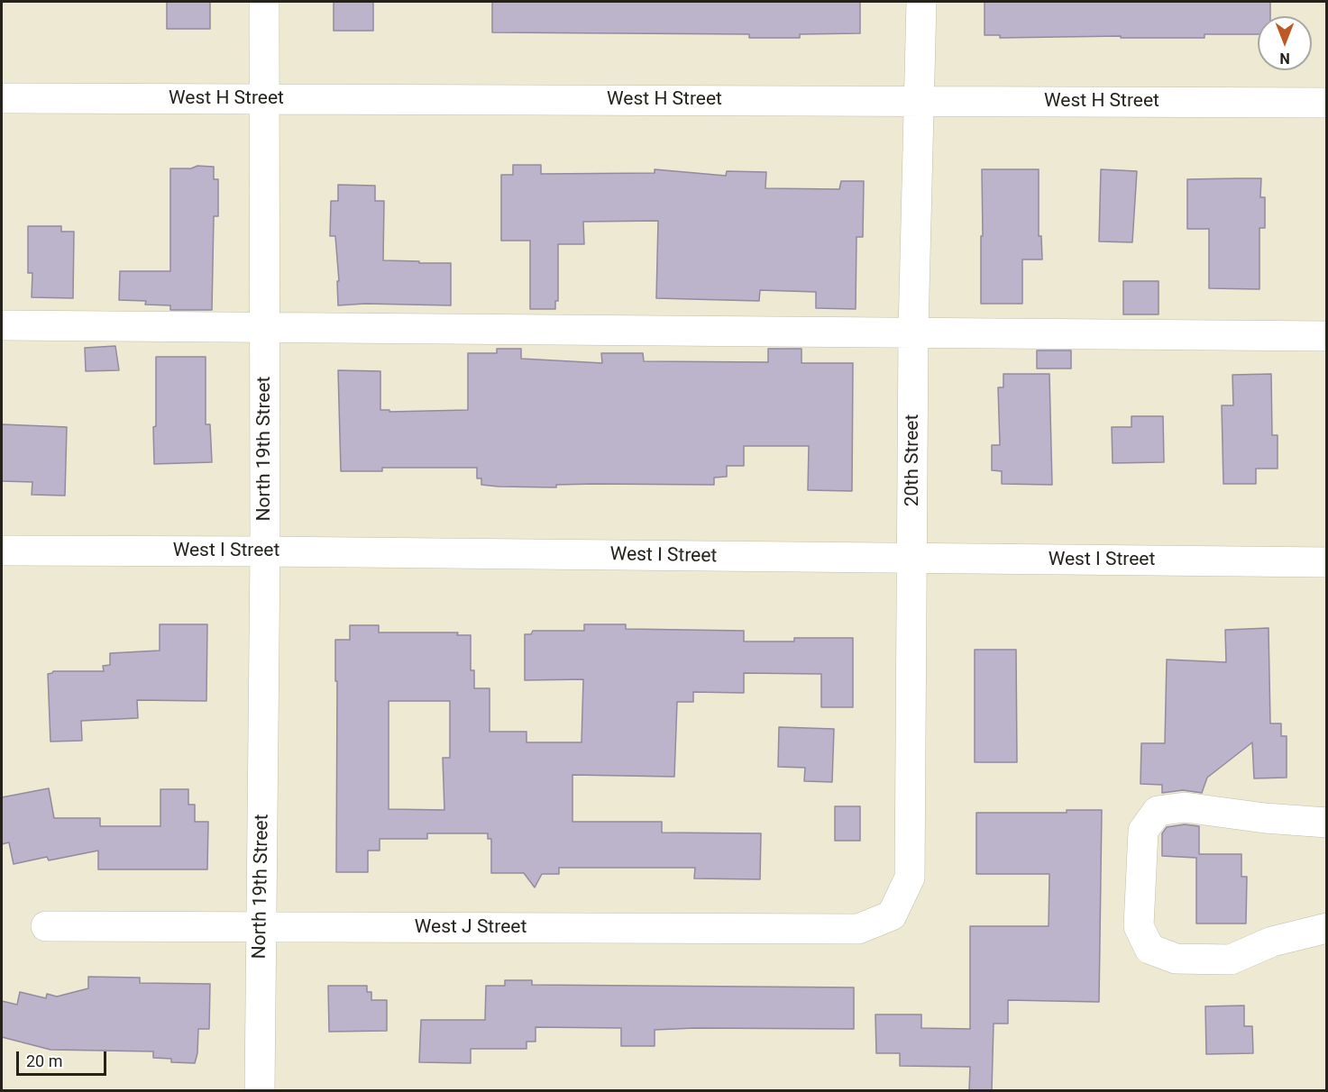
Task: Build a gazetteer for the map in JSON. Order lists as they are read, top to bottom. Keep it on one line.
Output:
{"streets":{"street":["West H Street","North 19th Street","20th Street","West I Street","West J Street"]},"crossings":[["West H Street","North 19th Street"],["West H Street","20th Street"],["North 19th Street","West I Street"],["North 19th Street","West J Street"],["20th Street","West I Street"],["20th Street","West J Street"]],"scale_bar":"20 m","north":"bottom"}
